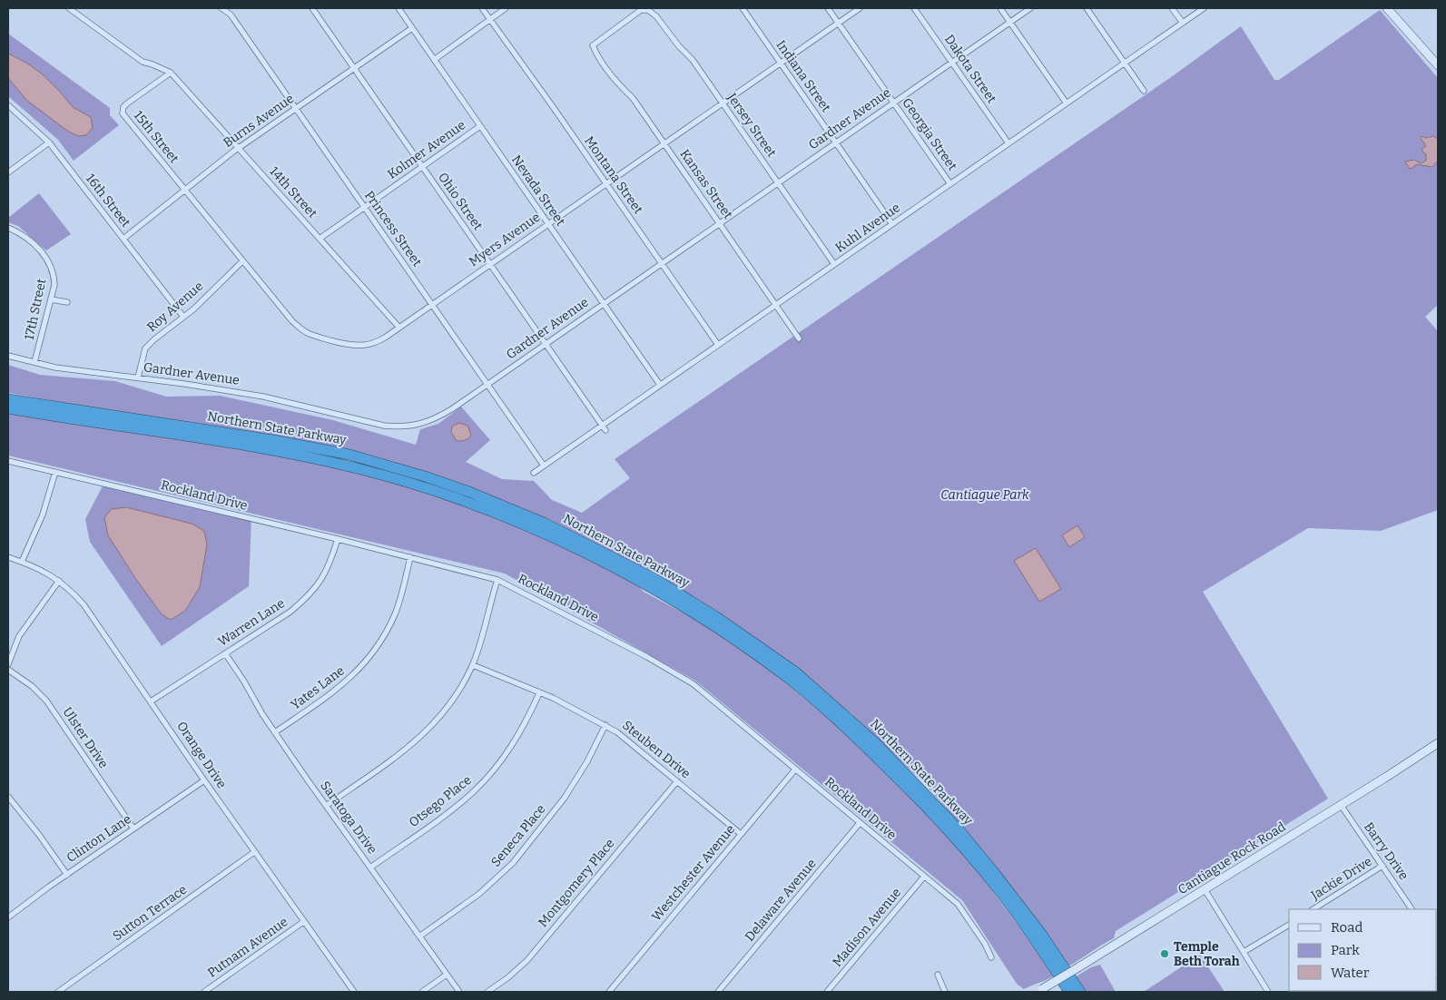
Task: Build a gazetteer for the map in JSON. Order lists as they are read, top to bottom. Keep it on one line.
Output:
{"streets":{"highway":["Northern State Parkway"],"main road":["Cantiague Rock Road"],"street":["Dakota Street","Indiana Street","Gardner Avenue","Burns Avenue","Jersey Street","Georgia Street","15th Street","Kolmer Avenue","Montana Street","Kansas Street","Nevada Street","14th Street","16th Street","Ohio Street","Kuhl Avenue","Princess Street","Myers Avenue","Roy Avenue","17th Street","Rockland Drive","Warren Lane","Yates Lane","Ulster Drive","Steuben Drive","Orange Drive","Otsego Place","Saratoga Drive","Seneca Place","Clinton Lane","Barry Drive","Westchester Avenue","Jackie Drive","Montgomery Place","Delaware Avenue","Sutton Terrace","Madison Avenue","Putnam Avenue"]},"crossings":[["Dakota Street","Gardner Avenue"],["Dakota Street","Kuhl Avenue"],["Indiana Street","Gardner Avenue"],["Indiana Street","Kuhl Avenue"],["Indiana Street","Myers Avenue"],["Gardner Avenue","Jersey Street"],["Gardner Avenue","Georgia Street"],["Gardner Avenue","Montana Street"],["Gardner Avenue","Kansas Street"],["Gardner Avenue","Nevada Street"],["Gardner Avenue","Ohio Street"],["Gardner Avenue","Princess Street"],["Gardner Avenue","Roy Avenue"],["Gardner Avenue","17th Street"],["Burns Avenue","15th Street"],["Burns Avenue","Nevada Street"],["Burns Avenue","14th Street"],["Burns Avenue","16th Street"],["Burns Avenue","Ohio Street"],["Burns Avenue","Princess Street"],["Burns Avenue","Myers Avenue"],["Jersey Street","Kansas Street"],["Jersey Street","Kuhl Avenue"],["Jersey Street","Myers Avenue"],["Georgia Street","Kuhl Avenue"],["Georgia Street","Myers Avenue"],["15th Street","14th Street"],["15th Street","Myers Avenue"],["Kolmer Avenue","Nevada Street"],["Kolmer Avenue","14th Street"],["Kolmer Avenue","Ohio Street"],["Kolmer Avenue","Princess Street"],["Montana Street","Kuhl Avenue"],["Montana Street","Myers Avenue"],["Kansas Street","Kuhl Avenue"],["Kansas Street","Myers Avenue"],["Nevada Street","Kuhl Avenue"],["Nevada Street","Myers Avenue"],["14th Street","Myers Avenue"],["16th Street","Roy Avenue"],["Ohio Street","Kuhl Avenue"],["Ohio Street","Myers Avenue"],["Kuhl Avenue","Princess Street"],["Princess Street","Myers Avenue"],["Myers Avenue","Roy Avenue"],["Rockland Drive","Warren Lane"],["Rockland Drive","Yates Lane"],["Rockland Drive","Westchester Avenue"],["Rockland Drive","Delaware Avenue"],["Rockland Drive","Madison Avenue"],["Warren Lane","Orange Drive"],["Warren Lane","Saratoga Drive"],["Yates Lane","Saratoga Drive"],["Ulster Drive","Clinton Lane"],["Steuben Drive","Otsego Place"],["Steuben Drive","Seneca Place"],["Steuben Drive","Westchester Avenue"],["Steuben Drive","Montgomery Place"],["Orange Drive","Clinton Lane"],["Orange Drive","Sutton Terrace"],["Orange Drive","Putnam Avenue"],["Otsego Place","Saratoga Drive"],["Saratoga Drive","Seneca Place"],["Barry Drive","Cantiague Rock Road"],["Barry Drive","Jackie Drive"]],"parks":["Cantiague Park"],"places":["Temple Beth Torah"],"legend":["Road","Park","Water"]}
